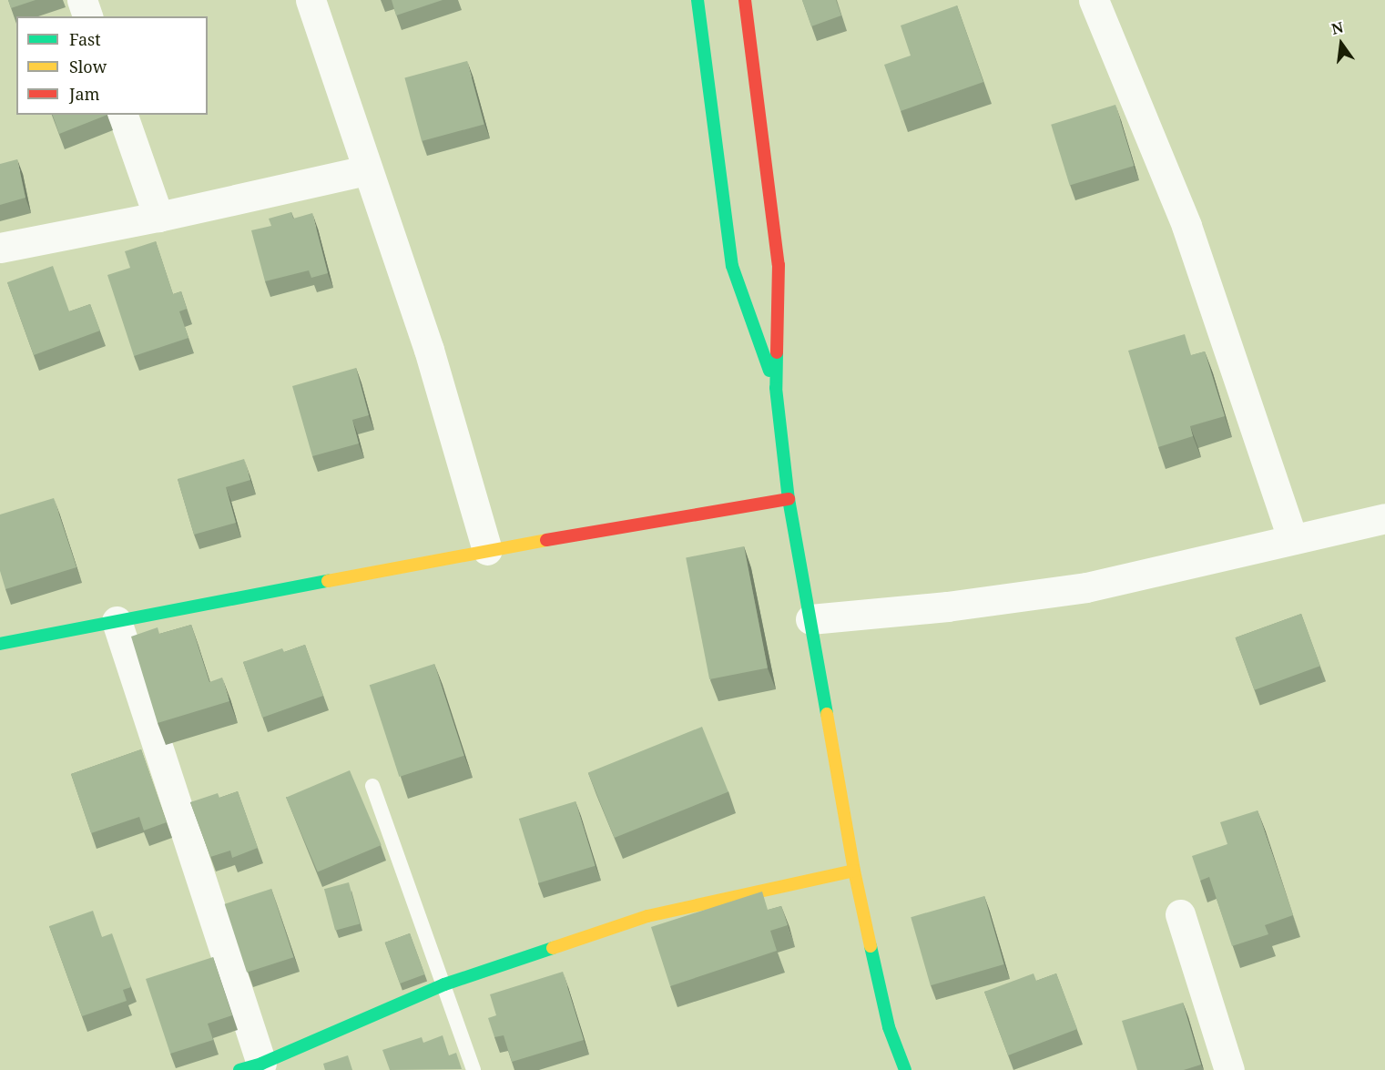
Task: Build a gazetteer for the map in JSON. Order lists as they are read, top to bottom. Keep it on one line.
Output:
{"legend":["Fast","Slow","Jam"],"north":"top"}
